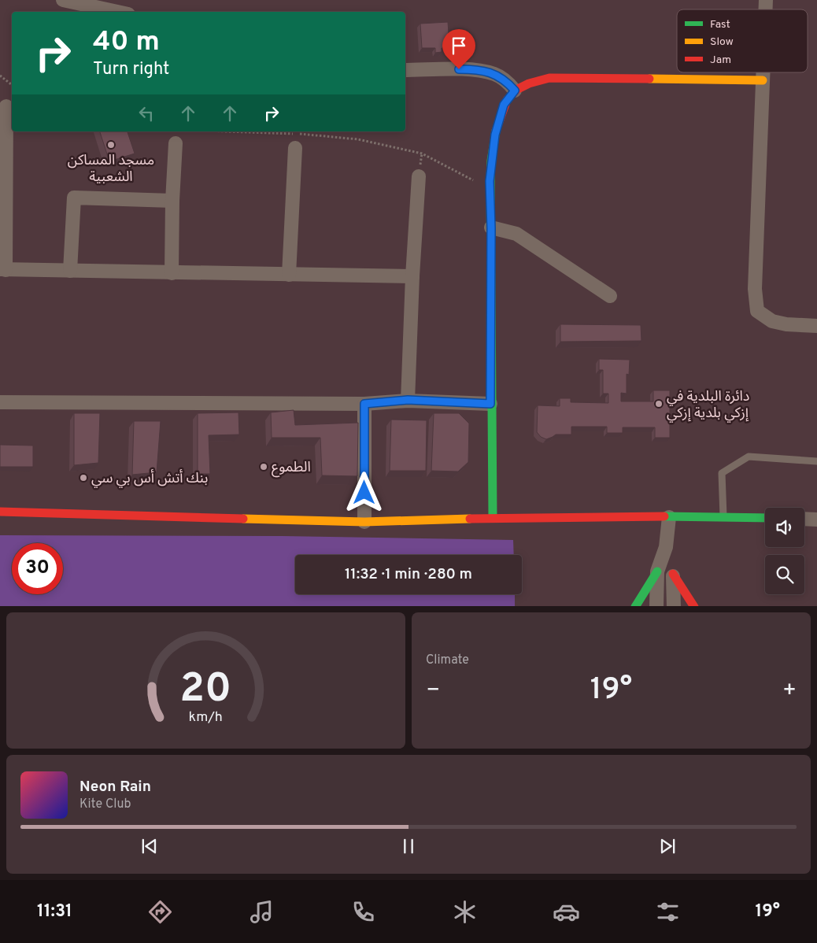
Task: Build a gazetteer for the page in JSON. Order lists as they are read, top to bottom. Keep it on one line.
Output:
{"places":["مسجد المساكن الشعبية","دائرة البلدية في إزكي بلدية إزكي","الطموع","بنك أتش أس بي سي"],"legend":["Fast","Slow","Jam"],"page":{"turn":["40 m","Turn right"],"limit":"30","trip":"11:32 · 1 min · 280 m","tile":"Climate","heat":["−","19°","+"],"song":["Neon Rain","Kite Club"],"tabs":["11:31","19°"],"gauge":["20","km/h"]}}
